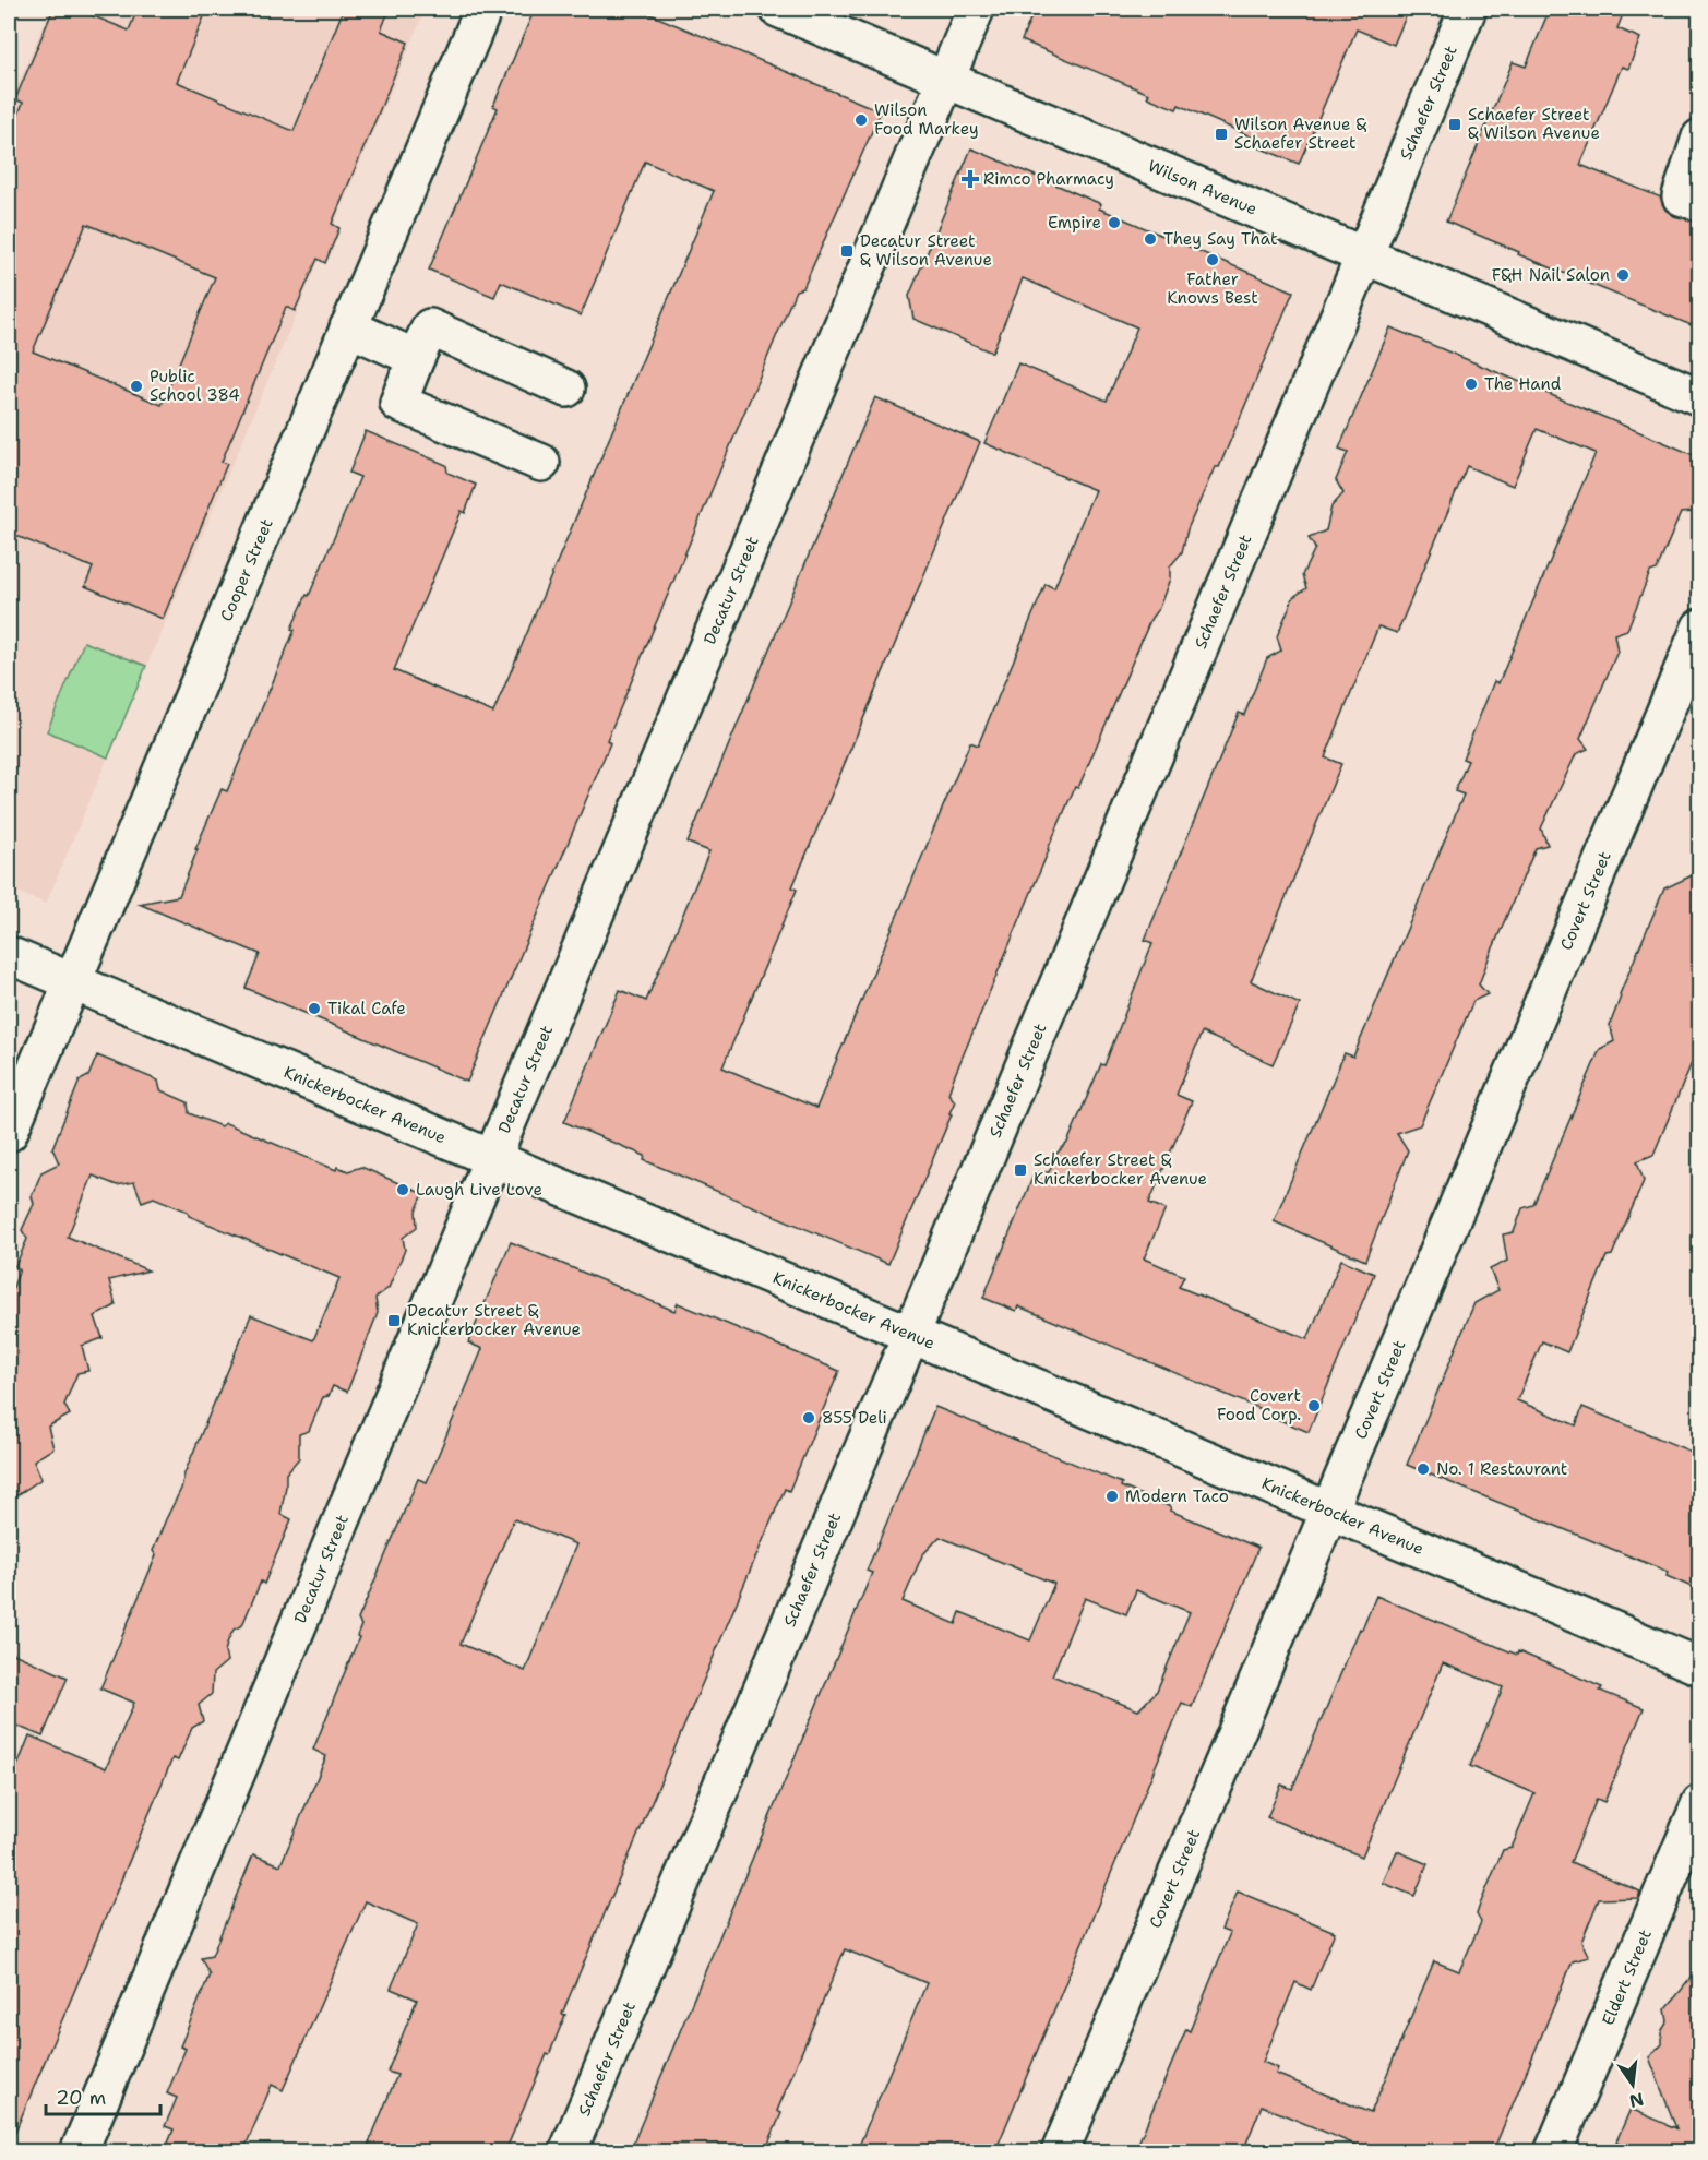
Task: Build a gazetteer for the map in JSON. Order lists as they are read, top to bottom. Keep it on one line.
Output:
{"streets":{"street":["Schaefer Street","Wilson Avenue","Cooper Street","Decatur Street","Covert Street","Knickerbocker Avenue","Eldert Street"]},"crossings":[["Schaefer Street","Wilson Avenue"],["Schaefer Street","Knickerbocker Avenue"],["Wilson Avenue","Decatur Street"],["Cooper Street","Knickerbocker Avenue"],["Decatur Street","Knickerbocker Avenue"],["Covert Street","Knickerbocker Avenue"]],"places":{"other":["Wilson Food Markey","Empire","They Say That","Father Knows Best","F&H Nail Salon","The Hand","Public School 384","Tikal Cafe","Laugh Live Love","Covert Food Corp.","855 Deli","No. 1 Restaurant","Modern Taco"],"transit":["Schaefer Street & Wilson Avenue","Wilson Avenue & Schaefer Street","Decatur Street & Wilson Avenue","Schaefer Street & Knickerbocker Avenue","Decatur Street & Knickerbocker Avenue"],"health":["Rimco Pharmacy"]},"scale_bar":"20 m","north":"bottom"}
